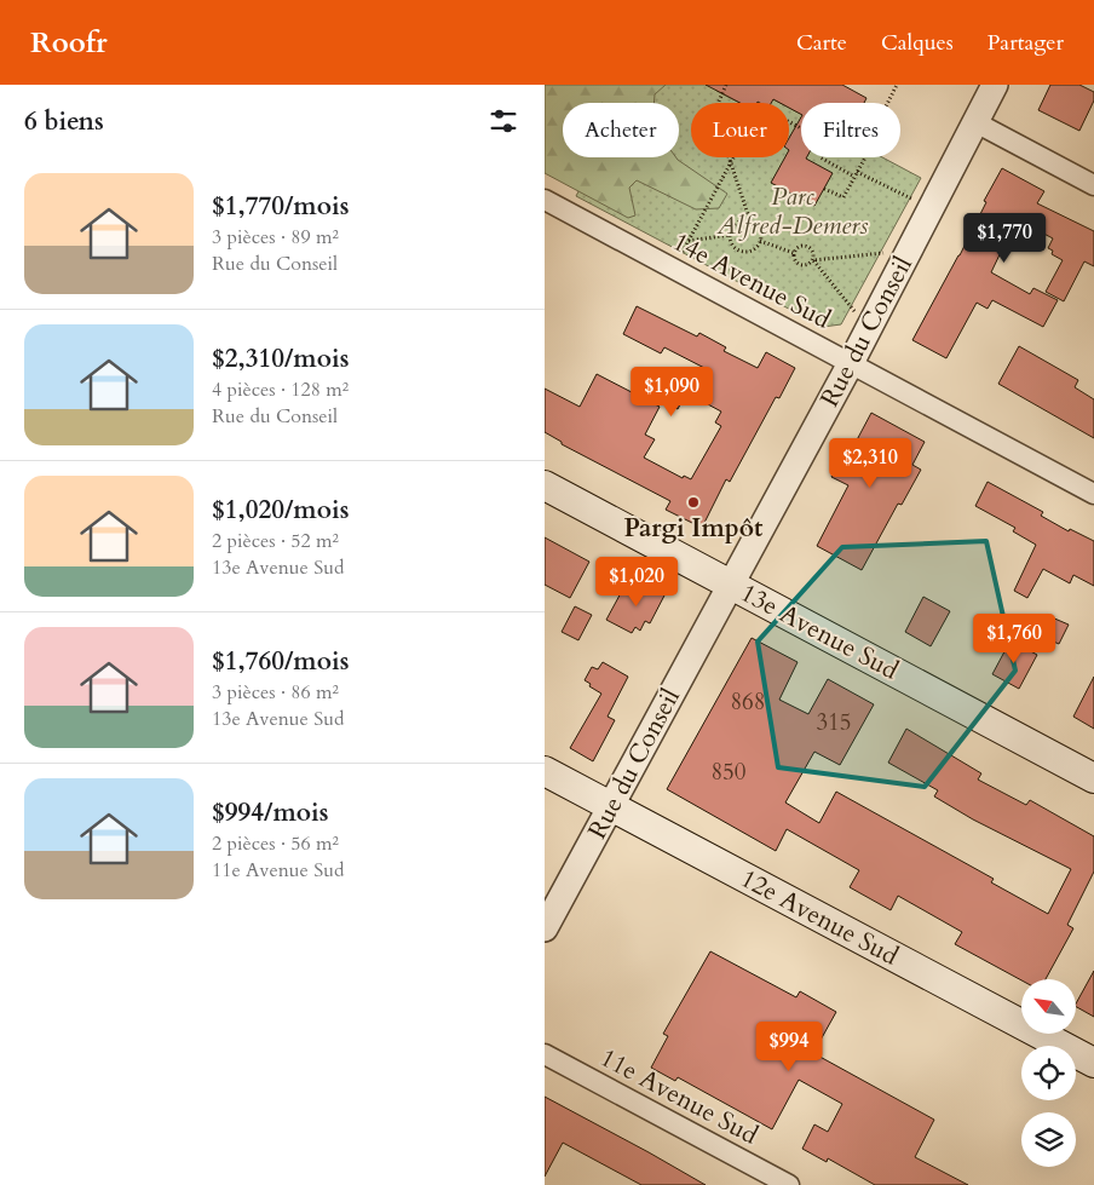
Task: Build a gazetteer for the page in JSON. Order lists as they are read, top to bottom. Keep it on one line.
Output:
{"streets":{"main road":["13e Avenue Sud","12e Avenue Sud"],"street":["14e Avenue Sud","Rue du Conseil","11e Avenue Sud"]},"crossings":[["14e Avenue Sud","Rue du Conseil"],["Rue du Conseil","13e Avenue Sud"],["Rue du Conseil","12e Avenue Sud"]],"parks":["Parc Alfred-Demers"],"places":["Pargi Impôt"],"house_numbers":["868","315","850"],"north":"top left","page":{"header":"Roofr","nav":["Carte","Calques","Partager"],"heading":"6 biens","chip":["Acheter","Louer","Filtres"],"list":[{"name":"$1,770/mois","note":"3 pièces · 89 m² · Rue du Conseil"},{"name":"$2,310/mois","note":"4 pièces · 128 m² · Rue du Conseil"},{"name":"$1,020/mois","note":"2 pièces · 52 m² · 13e Avenue Sud"},{"name":"$1,760/mois","note":"3 pièces · 86 m² · 13e Avenue Sud"},{"name":"$994/mois","note":"2 pièces · 56 m² · 11e Avenue Sud"}],"price":["$1,770","$1,090","$2,310","$1,020","$1,760","$994"]}}
